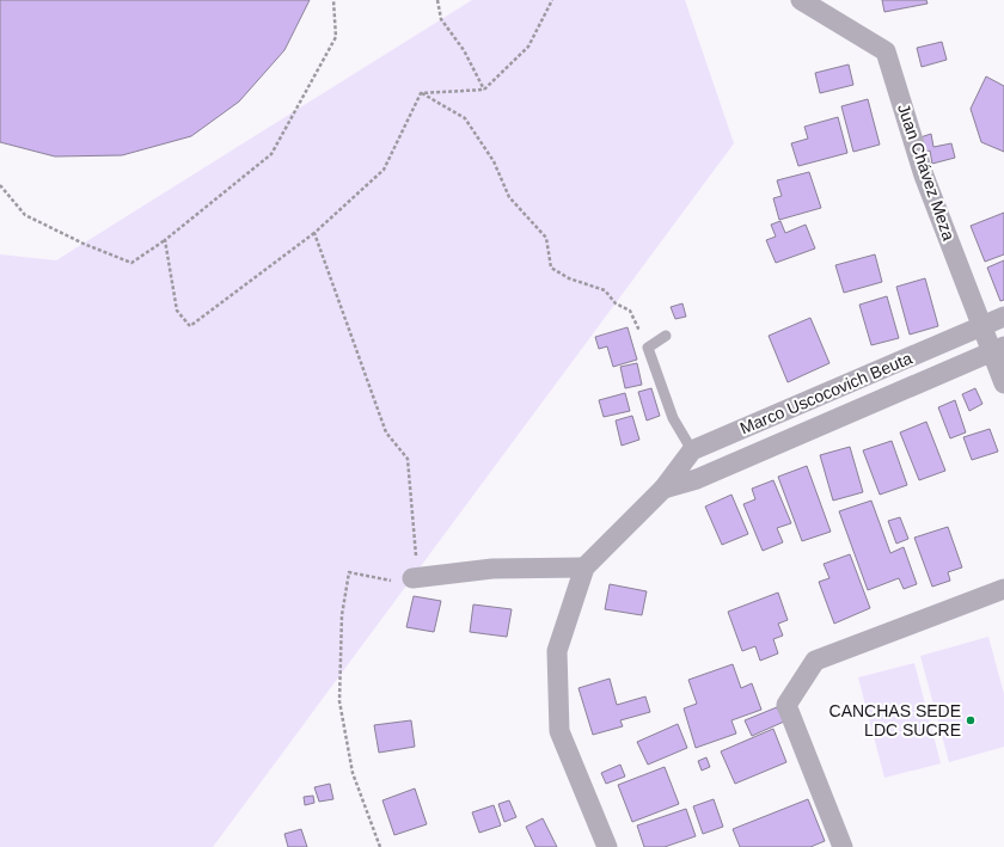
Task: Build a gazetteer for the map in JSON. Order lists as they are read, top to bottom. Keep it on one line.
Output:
{"streets":{"street":["Juan Chávez Meza","Marco Uscocovich Beuta"]},"crossings":[["Juan Chávez Meza","Marco Uscocovich Beuta"]],"places":["CANCHAS SEDE LDC SUCRE"]}
